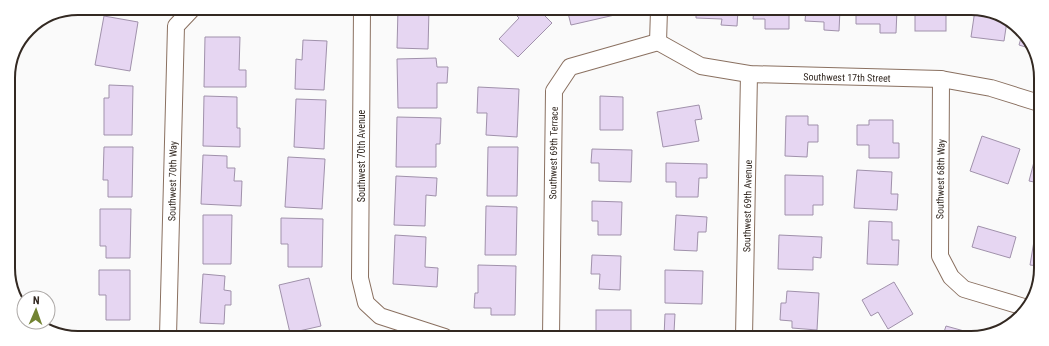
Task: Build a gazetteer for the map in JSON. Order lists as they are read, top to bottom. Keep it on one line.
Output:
{"streets":{"street":["Southwest 17th Street","Southwest 69th Terrace","Southwest 70th Avenue","Southwest 68th Way","Southwest 70th Way","Southwest 69th Avenue"]},"crossings":[["Southwest 17th Street","Southwest 69th Terrace"],["Southwest 17th Street","Southwest 68th Way"],["Southwest 17th Street","Southwest 69th Avenue"]],"north":"top"}
